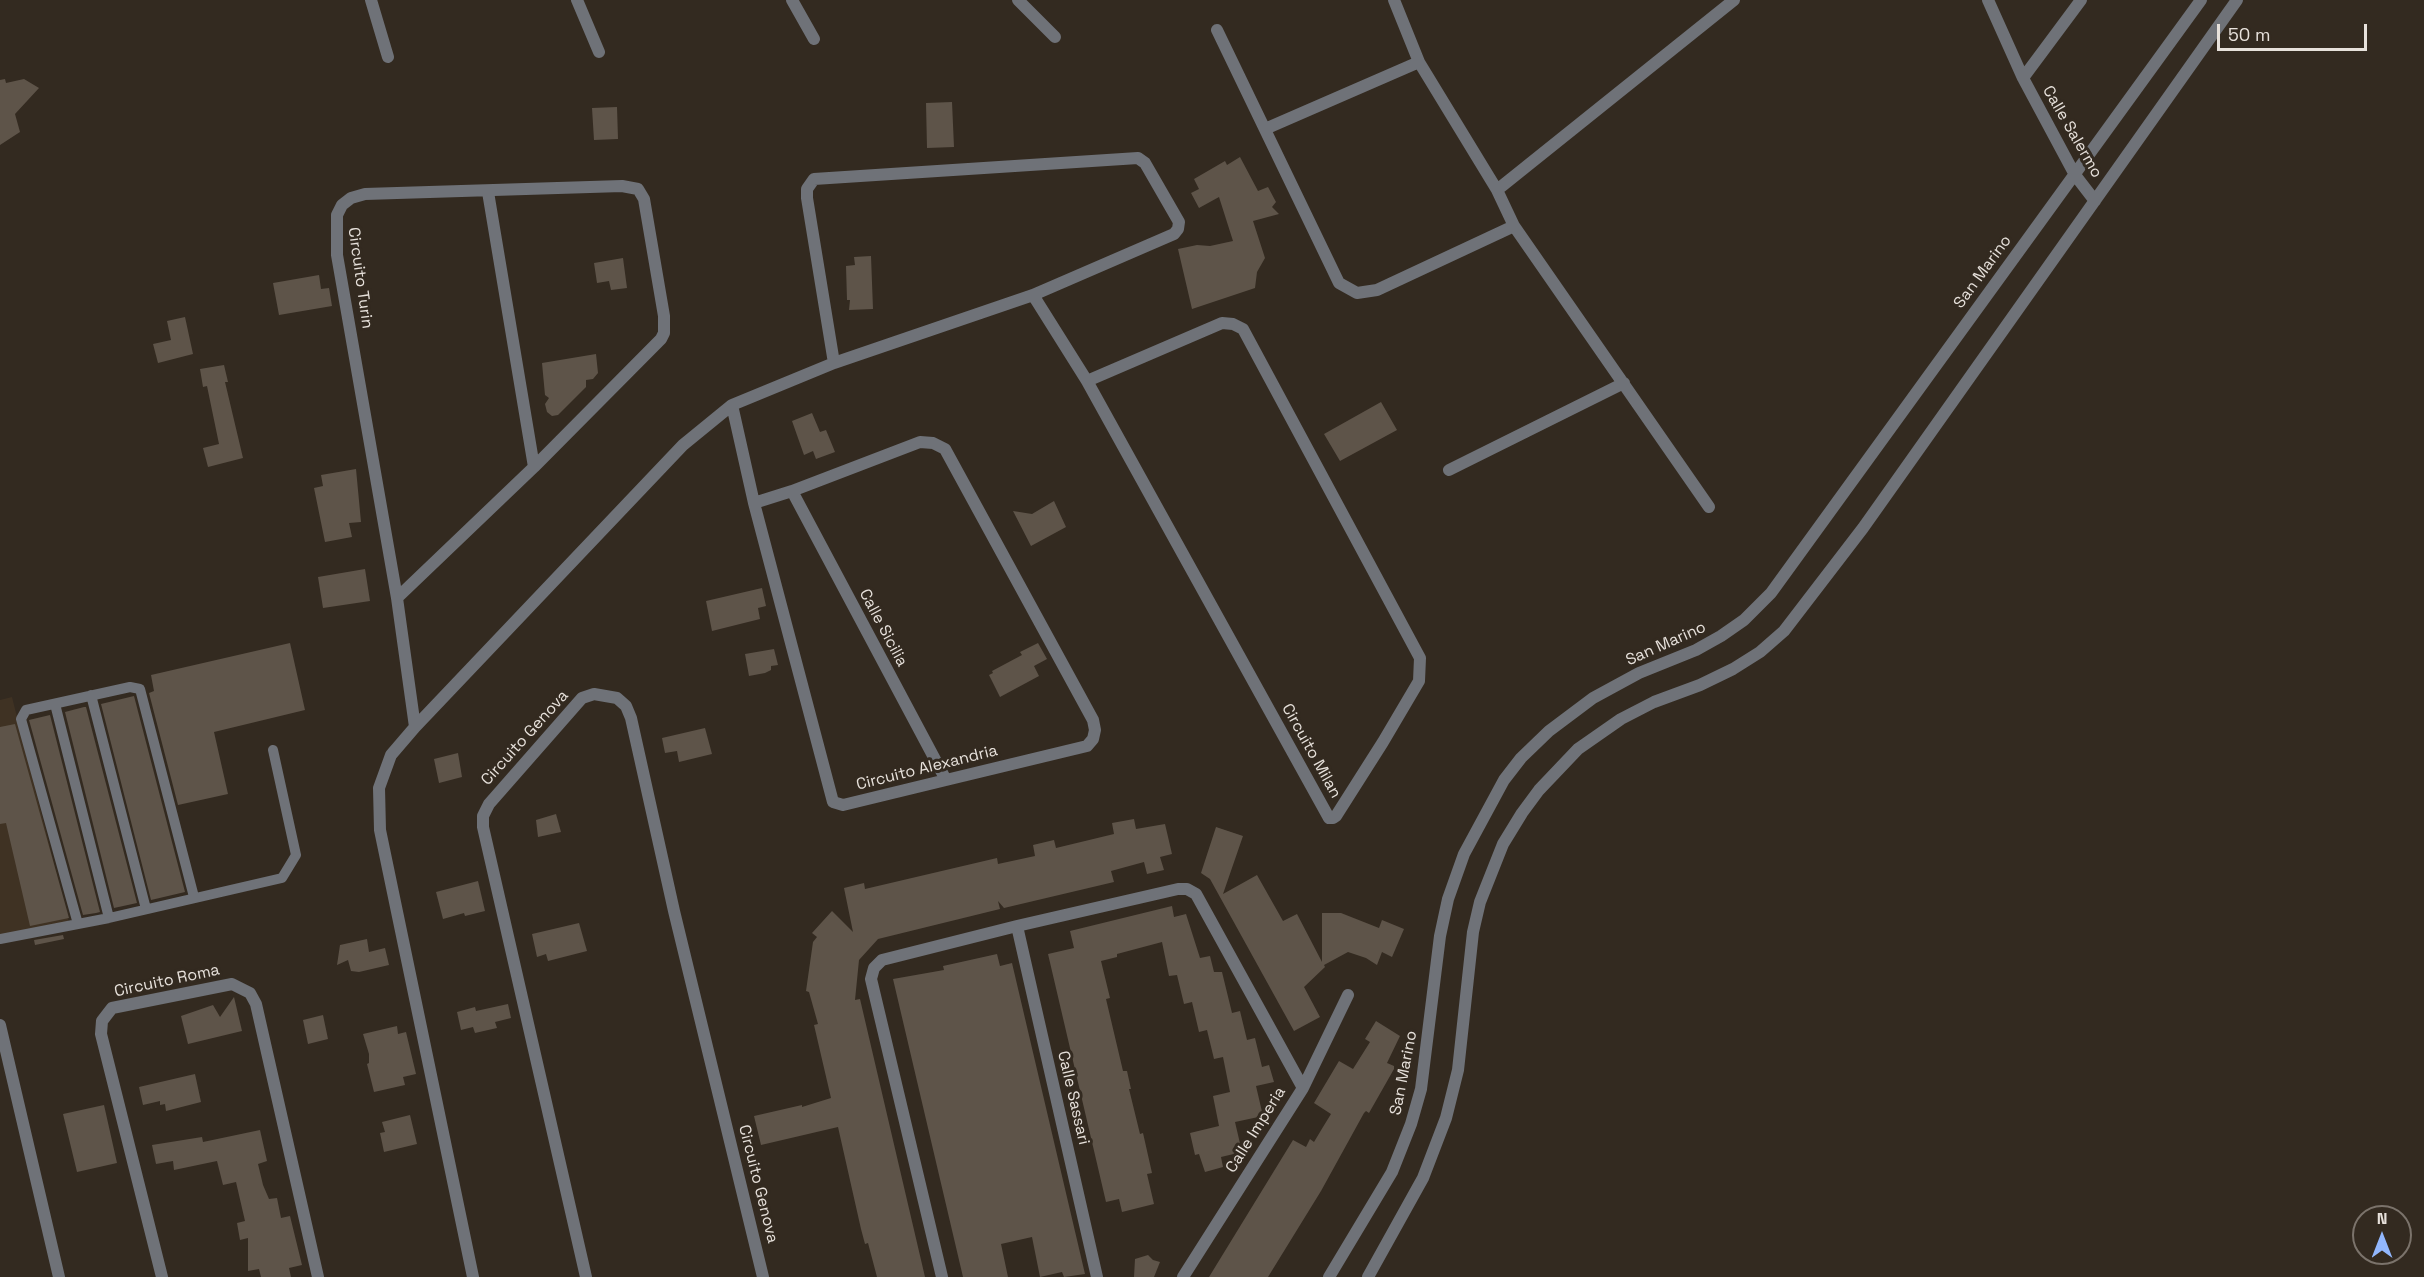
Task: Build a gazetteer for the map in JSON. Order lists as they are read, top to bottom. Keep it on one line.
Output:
{"streets":{"street":["Calle Salermo","San Marino","Circuito Turin","Calle Sicilia","Circuito Genova","Circuito Milan","Circuito Alexandria","Circuito Roma","Calle Sassari","Calle Imperia"]},"crossings":[["Calle Salermo","San Marino"],["Calle Sicilia","Circuito Alexandria"]],"scale_bar":"50 m","north":"top"}
